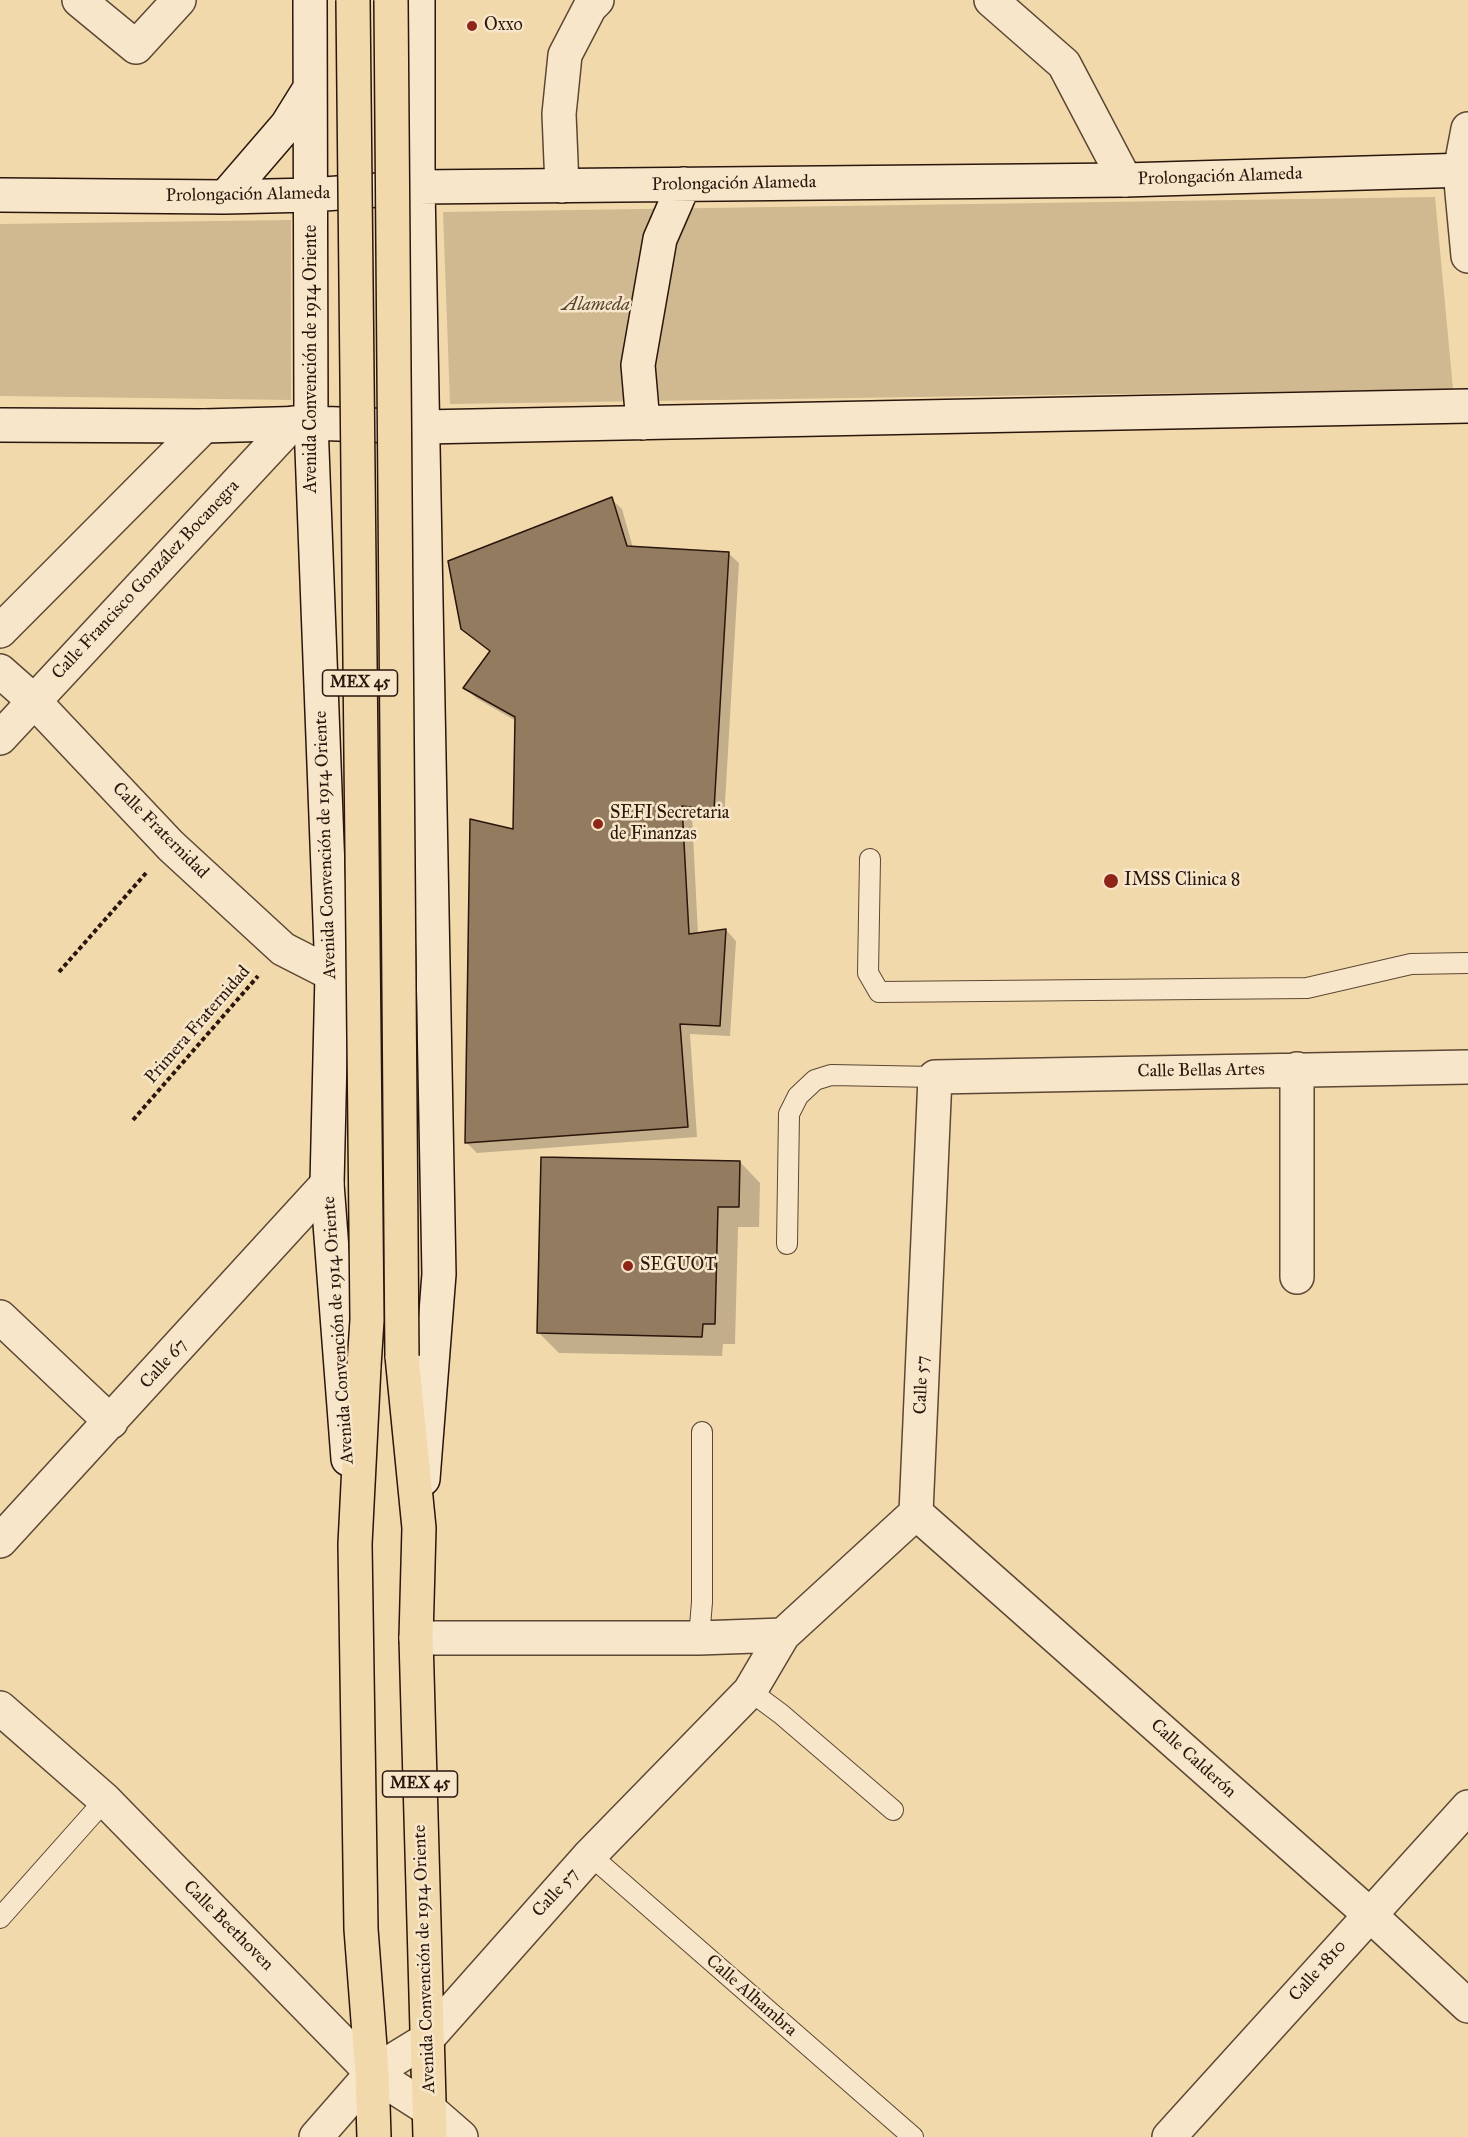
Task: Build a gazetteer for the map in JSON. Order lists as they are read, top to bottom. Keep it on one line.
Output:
{"streets":{"main road":["Avenida Convención de 1914 Oriente","MEX 45"],"street":["Prolongación Alameda","Calle Francisco González Bocanegra","Calle Fraternidad","Calle Bellas Artes","Calle 67","Calle 57","Calle Calderón","Calle Beethoven","Calle 1810"],"lane":["Calle Alhambra"],"path":["Primera Fraternidad"]},"crossings":[["Prolongación Alameda","Avenida Convención de 1914 Oriente"],["Avenida Convención de 1914 Oriente","Calle Francisco González Bocanegra"],["Avenida Convención de 1914 Oriente","Calle Fraternidad"],["Avenida Convención de 1914 Oriente","Calle 67"],["Avenida Convención de 1914 Oriente","Calle 57"],["Avenida Convención de 1914 Oriente","Calle Beethoven"],["Calle Francisco González Bocanegra","Calle Fraternidad"],["Calle Fraternidad","Primera Fraternidad"],["Calle Bellas Artes","Calle 57"],["Calle 57","Calle Calderón"],["Calle 57","Calle Beethoven"],["Calle 57","Calle Alhambra"],["Calle Calderón","Calle 1810"]],"parks":["Alameda"],"places":["Oxxo","SEFI Secretaria de Finanzas","IMSS Clinica 8","SEGUOT"]}
